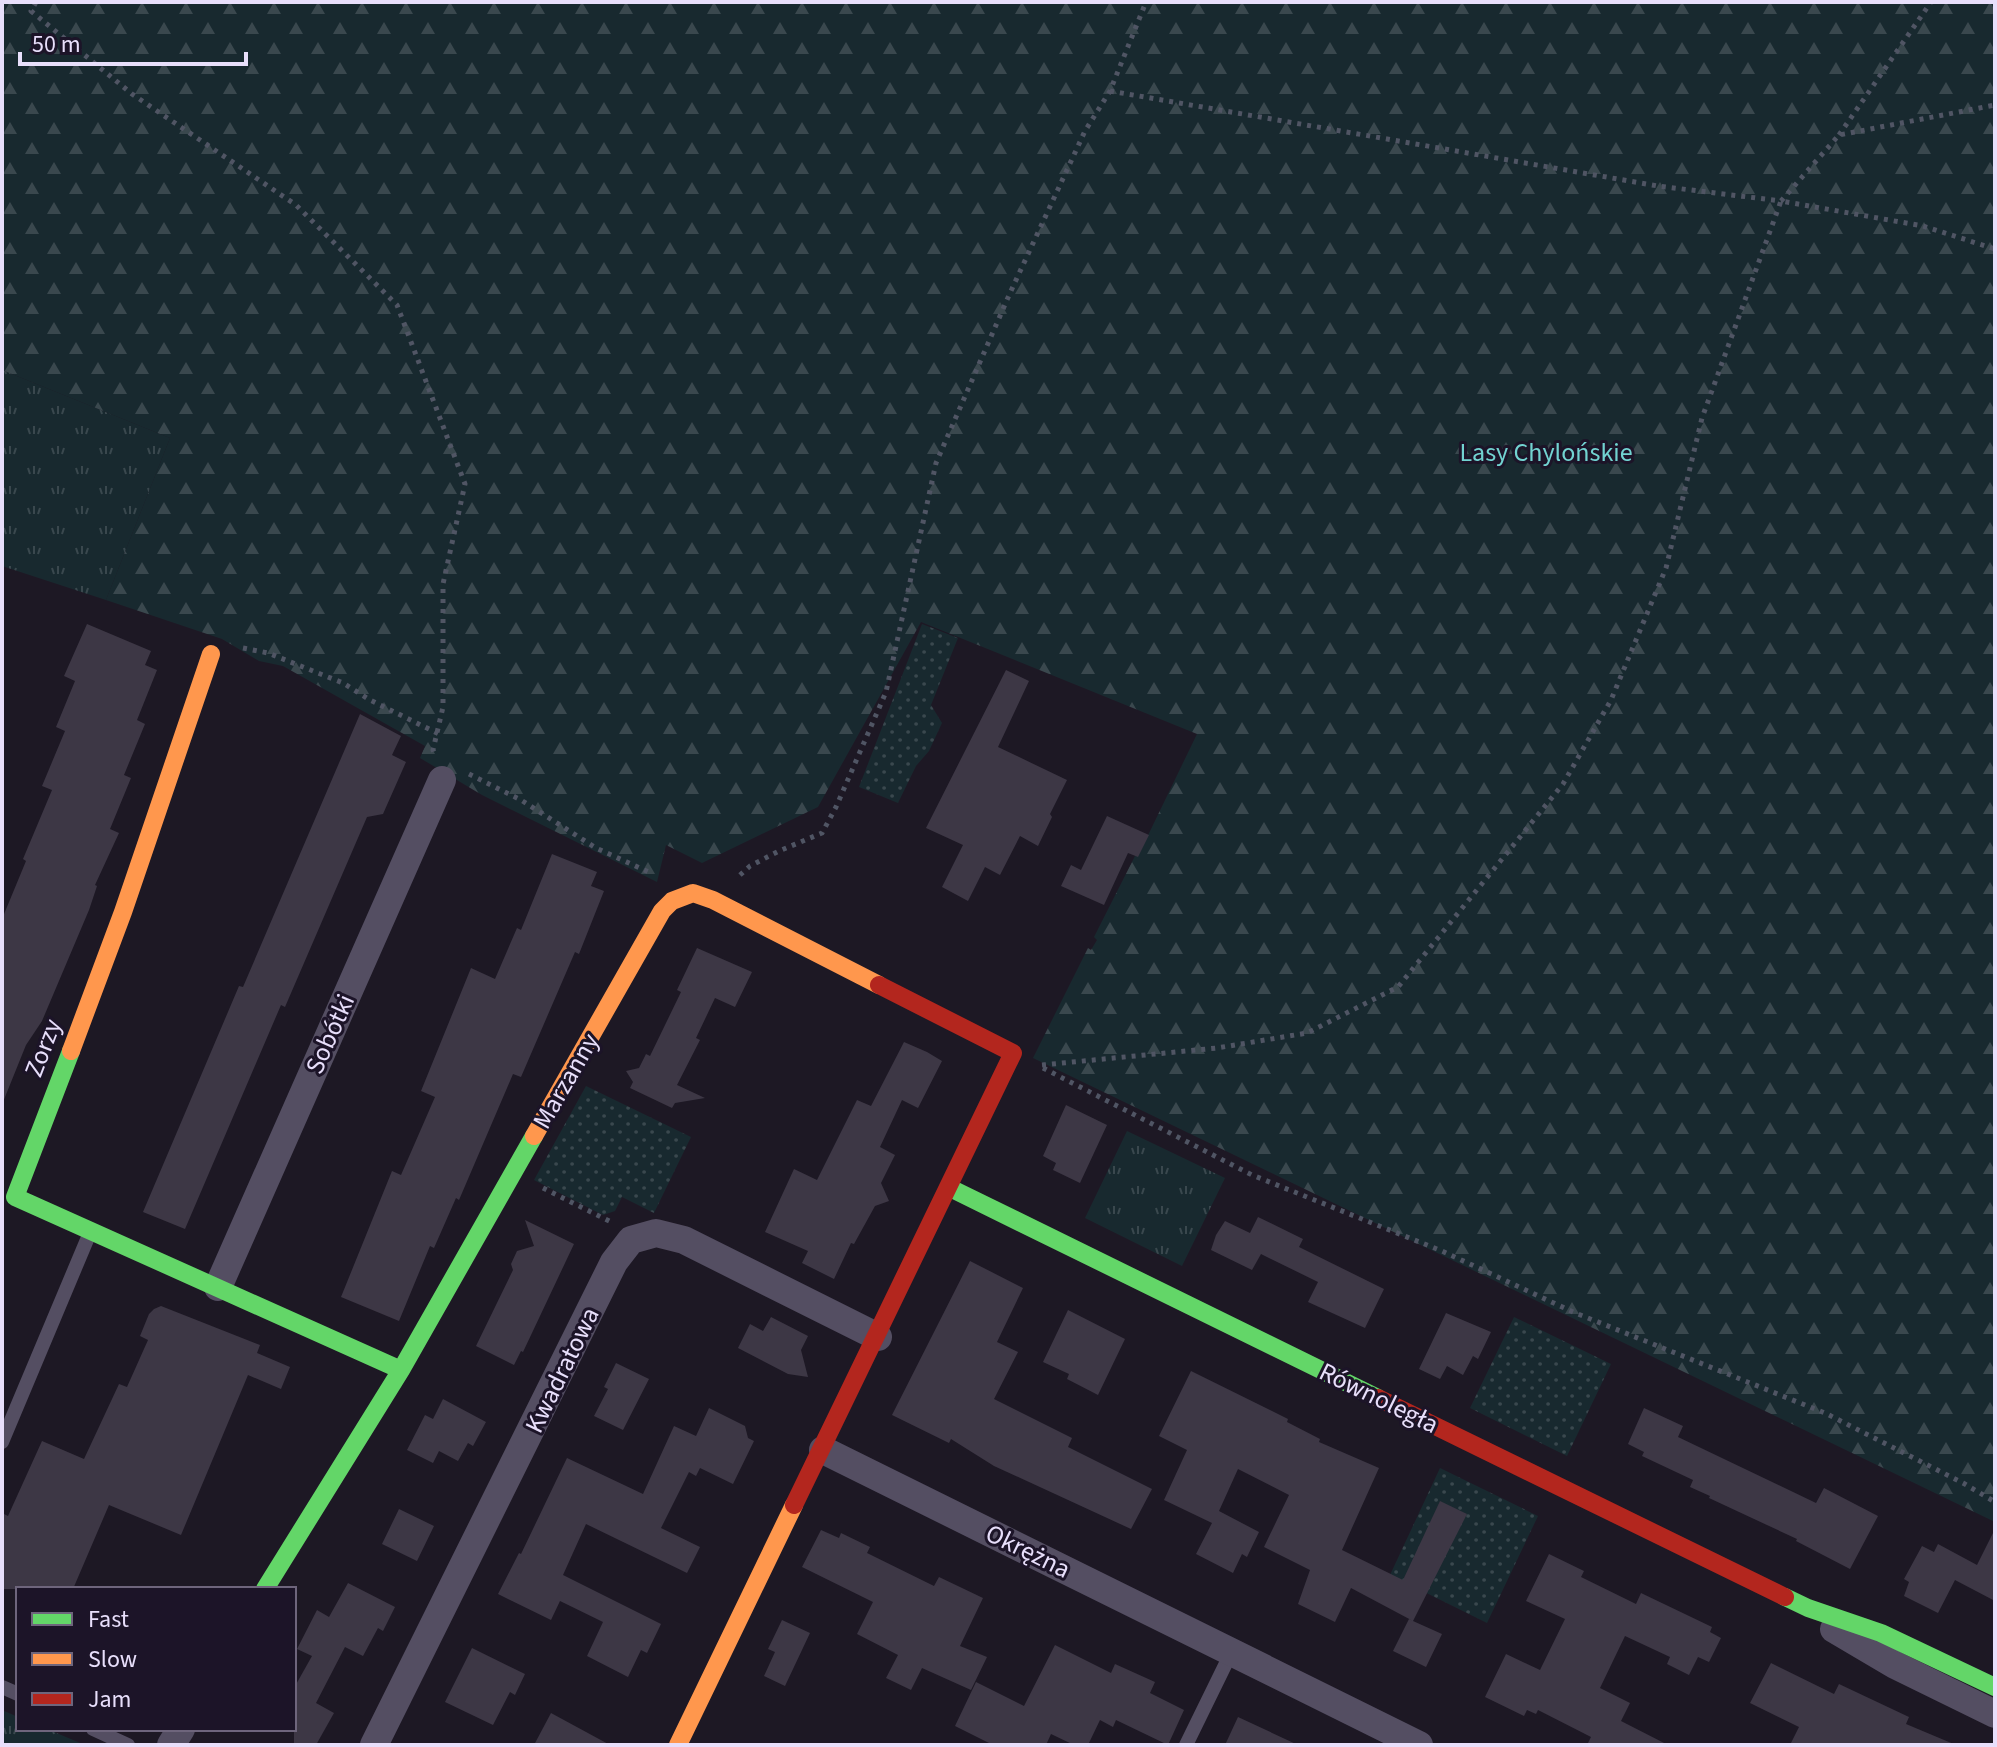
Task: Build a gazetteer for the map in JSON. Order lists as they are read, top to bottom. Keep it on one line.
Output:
{"streets":{"street":["Sobótki","Zorzy","Marzanny","Kwadratowa","Równoległa","Okrężna"]},"crossings":[["Sobótki","Zorzy"],["Zorzy","Marzanny"]],"parks":["Lasy Chylońskie"],"legend":["Fast","Slow","Jam"],"scale_bar":"50 m"}
